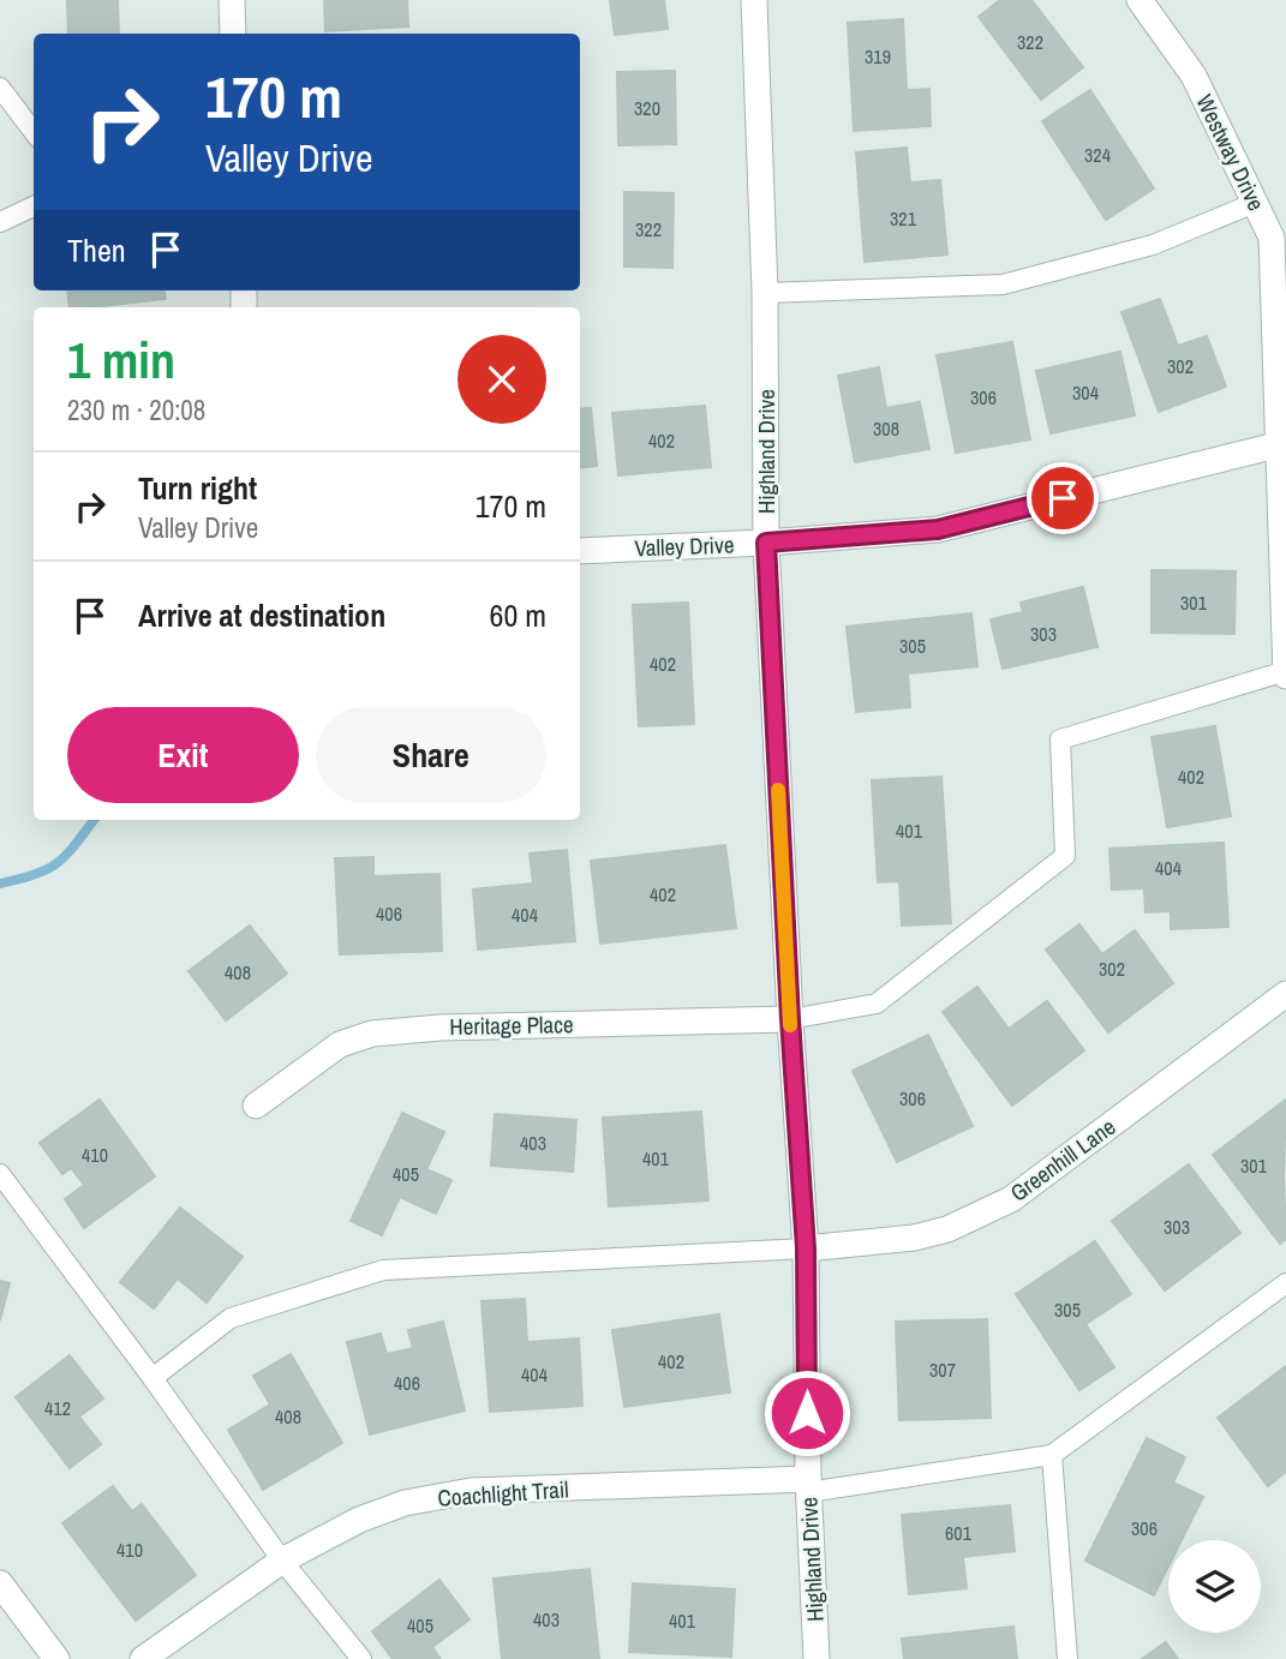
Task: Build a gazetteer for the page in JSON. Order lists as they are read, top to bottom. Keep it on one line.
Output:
{"streets":{"street":["Westway Drive","Highland Drive","Valley Drive","Heritage Place","Greenhill Lane","Coachlight Trail"]},"crossings":[["Westway Drive","Valley Drive"],["Highland Drive","Valley Drive"],["Highland Drive","Heritage Place"],["Highland Drive","Greenhill Lane"],["Highland Drive","Coachlight Trail"]],"house_numbers":["322","319","320","324","321","322","302","304","306","308","402","301","303","305","402","402","401","404","402","406","404","302","408","306","403","410","401","301","405","303","305","402","307","404","406","412","408","306","601","410","403","401","405"],"page":{"turn":["170 m","Valley Drive"],"then":"Then","heading":["1 min","230 m · 20:08"],"list":[{"name":"Turn right","note":"Valley Drive","value":"170 m"},{"name":"Arrive at destination","value":"60 m"}],"buttons":["Exit","Share"]}}
